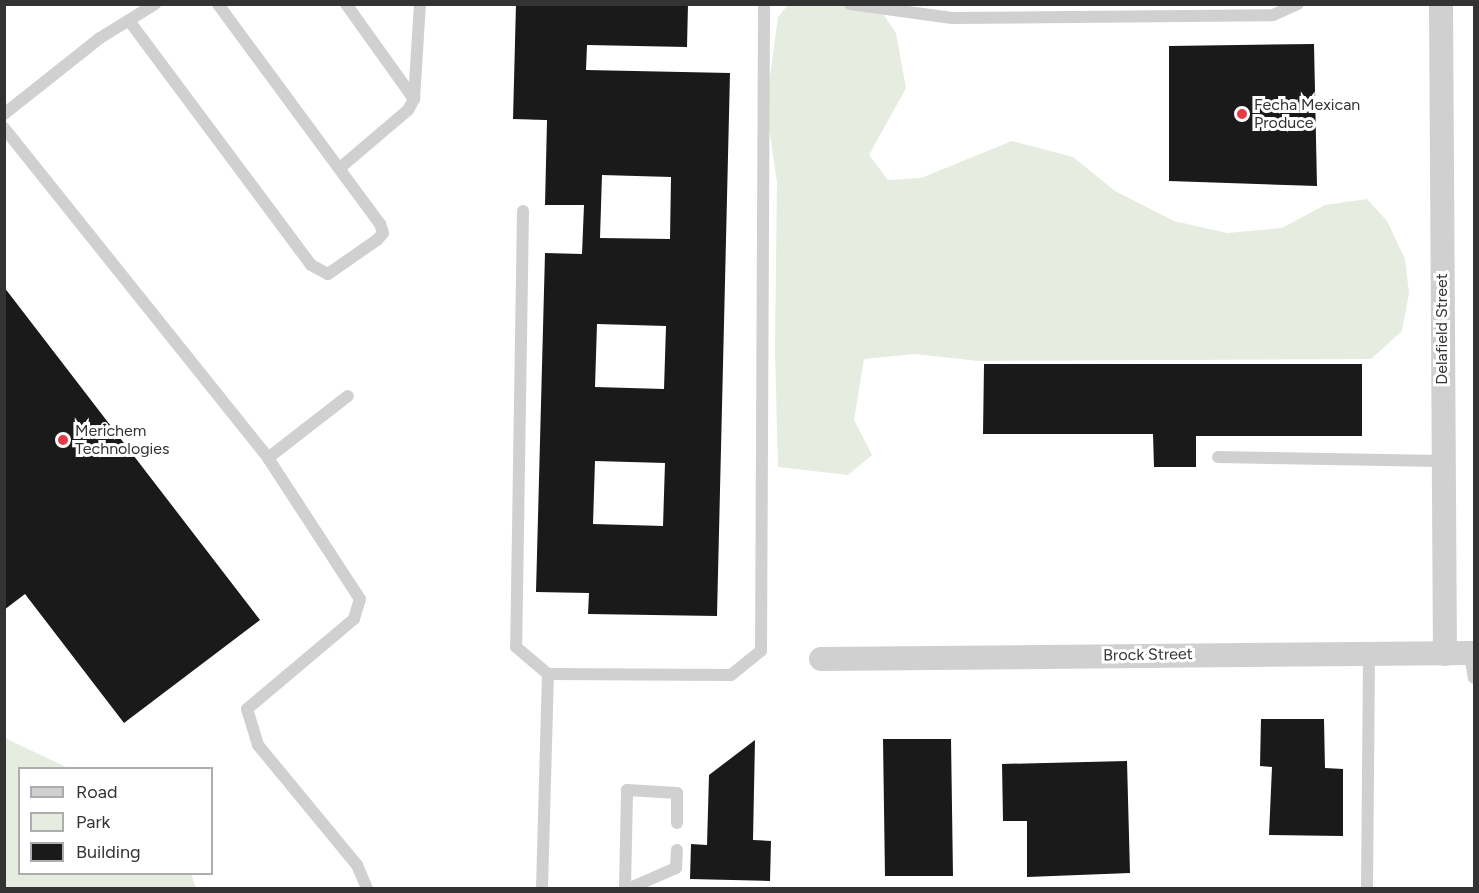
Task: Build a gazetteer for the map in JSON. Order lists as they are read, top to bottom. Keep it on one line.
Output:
{"streets":{"street":["Delafield Street","Brock Street"]},"crossings":[["Delafield Street","Brock Street"]],"places":["Fecha Mexican Produce","Merichem Technologies"],"legend":["Road","Park","Building"]}
